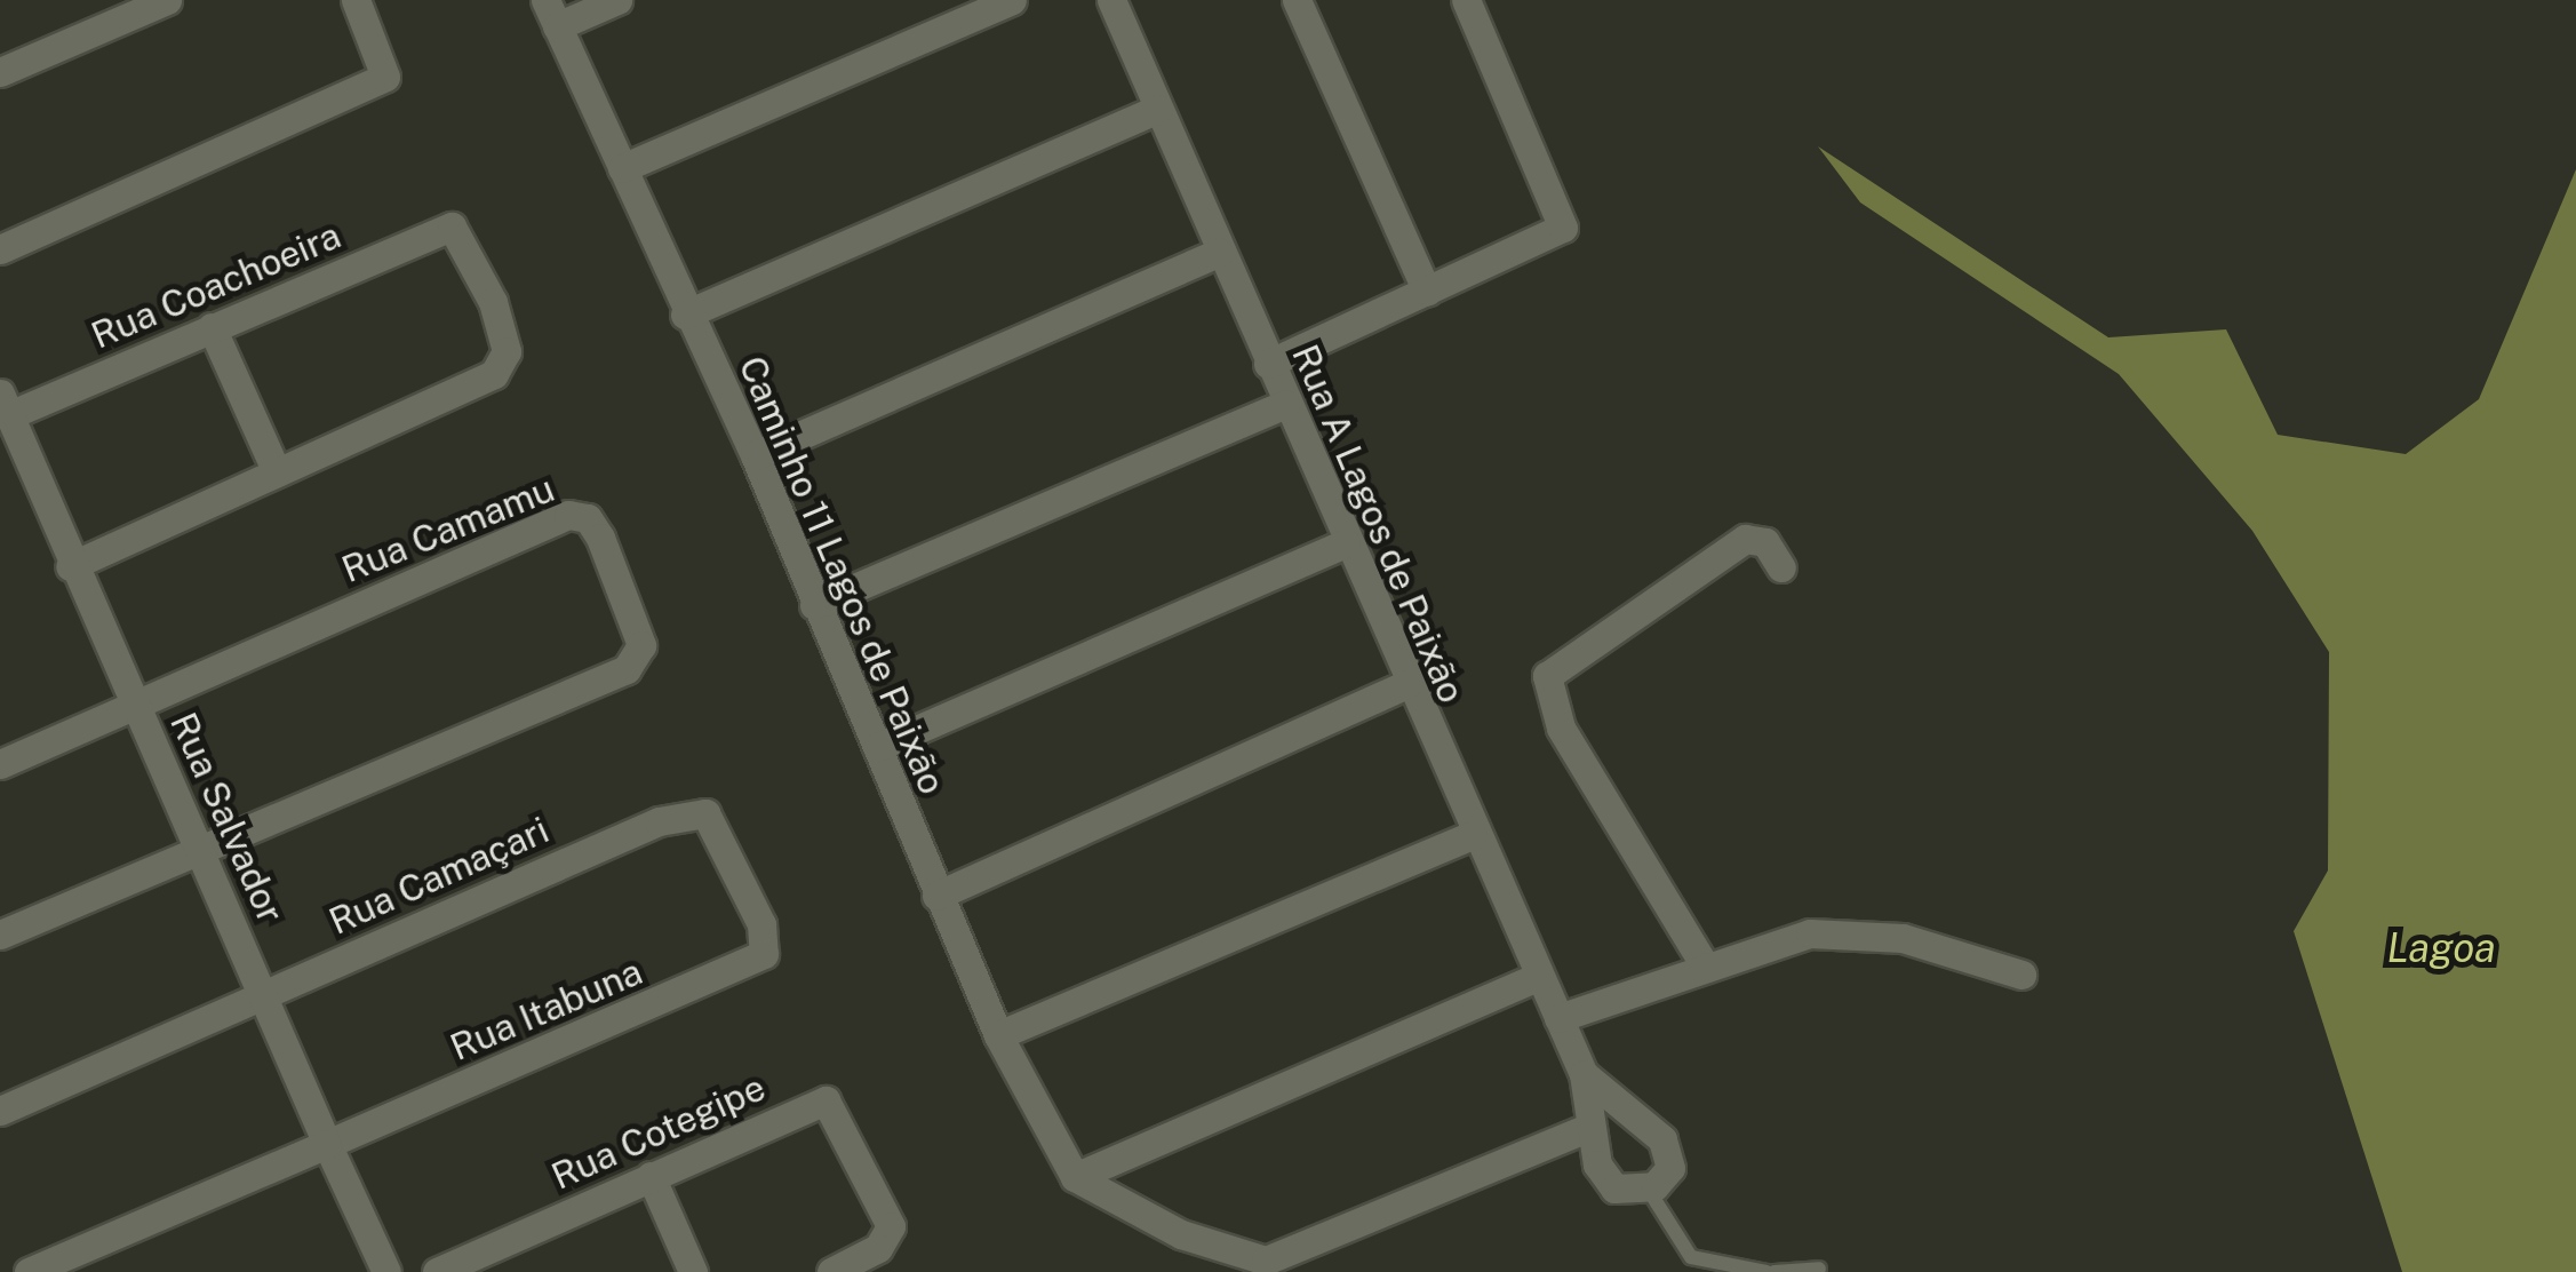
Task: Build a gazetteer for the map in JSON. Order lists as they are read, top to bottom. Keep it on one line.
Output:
{"streets":{"street":["Rua Coachoeira","Rua A Lagos de Paixão","Rua Camamu","Caminho 11 Lagos de Paixão","Rua Salvador","Rua Camaçari","Rua Itabuna","Rua Cotegipe"]},"crossings":[["Rua Coachoeira","Rua Salvador"],["Rua Camamu","Rua Salvador"],["Rua Salvador","Rua Camaçari"],["Rua Salvador","Rua Itabuna"],["Rua Camaçari","Rua Itabuna"]],"water":["Lagoa"]}
